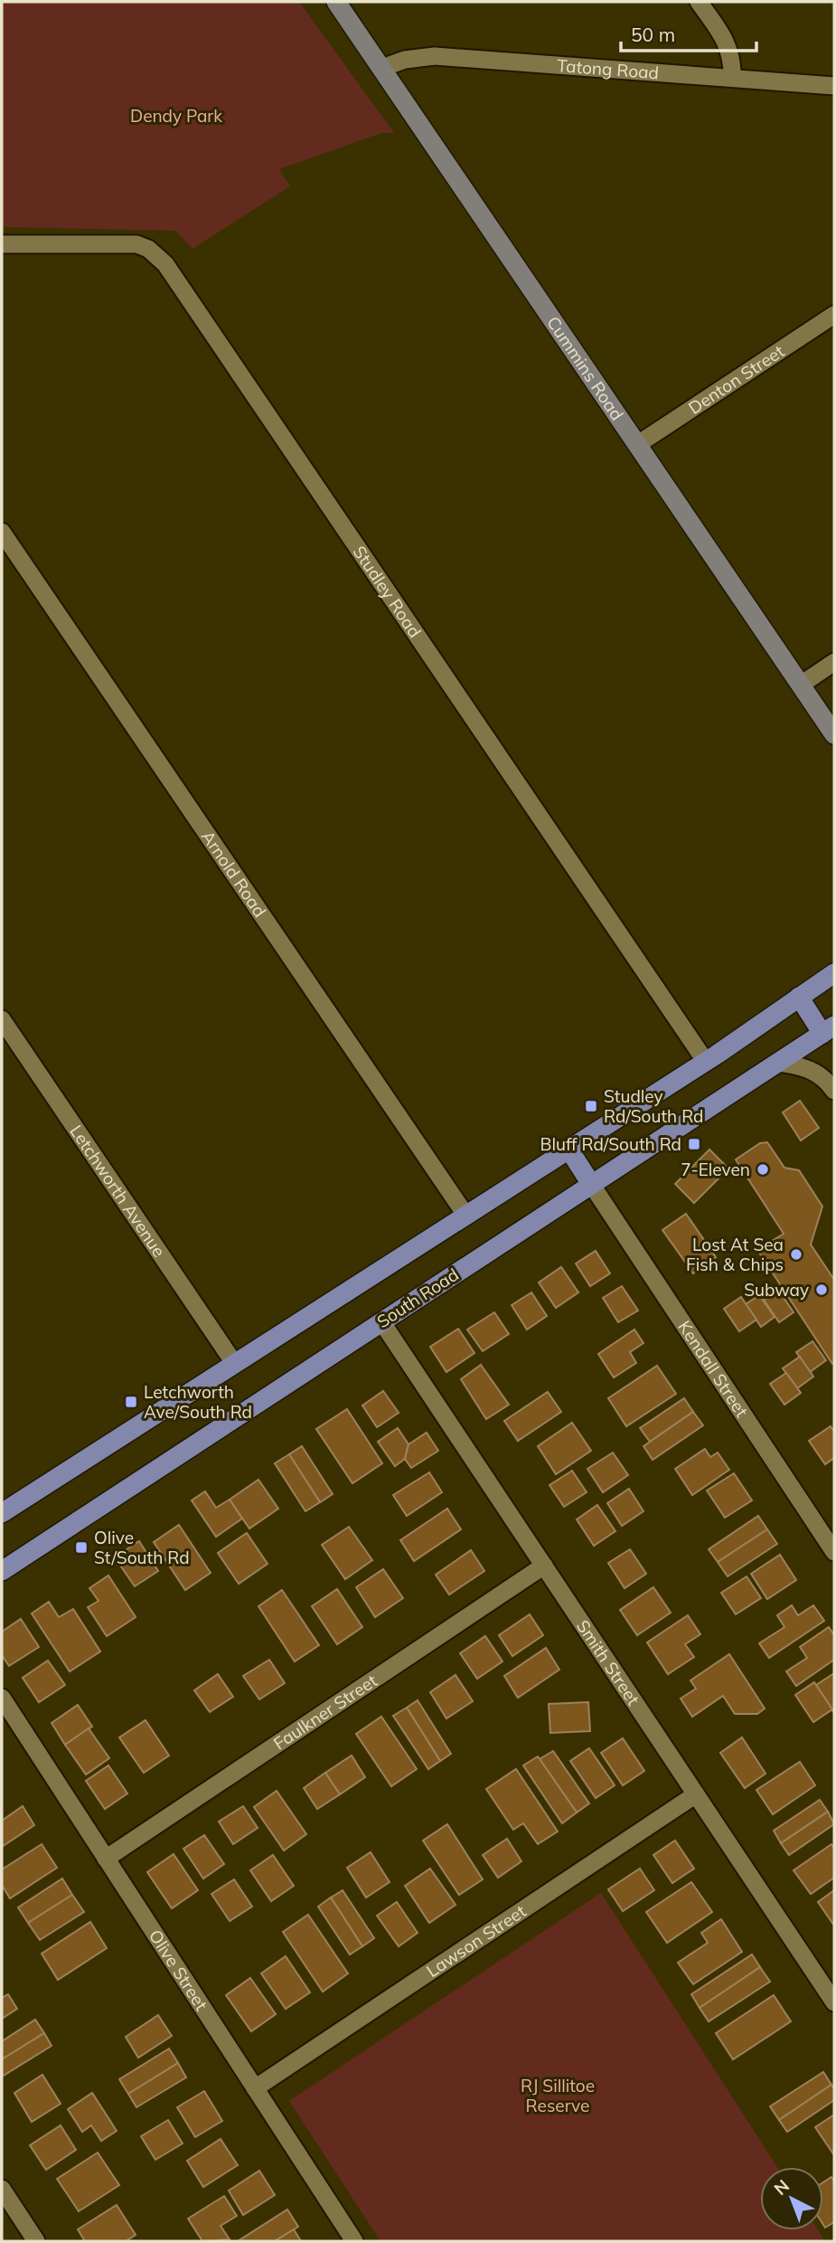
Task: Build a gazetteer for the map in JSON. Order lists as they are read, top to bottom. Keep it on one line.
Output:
{"streets":{"main road":["Cummins Road","South Road"],"street":["Tatong Road","Denton Street","Studley Road","Arnold Road","Letchworth Avenue","Kendall Street","Smith Street","Faulkner Street","Lawson Street","Olive Street"]},"crossings":[["Tatong Road","Cummins Road"],["Cummins Road","Denton Street"],["South Road","Kendall Street"],["South Road","Smith Street"],["Smith Street","Faulkner Street"],["Smith Street","Lawson Street"],["Faulkner Street","Olive Street"],["Lawson Street","Olive Street"]],"parks":["Dendy Park","RJ Sillitoe Reserve"],"places":{"transit":["Studley Rd/South Rd","Bluff Rd/South Rd","Letchworth Ave/South Rd","Olive St/South Rd"],"other":["7-Eleven","Lost At Sea Fish & Chips","Subway"]},"scale_bar":"50 m","north":"top left"}
